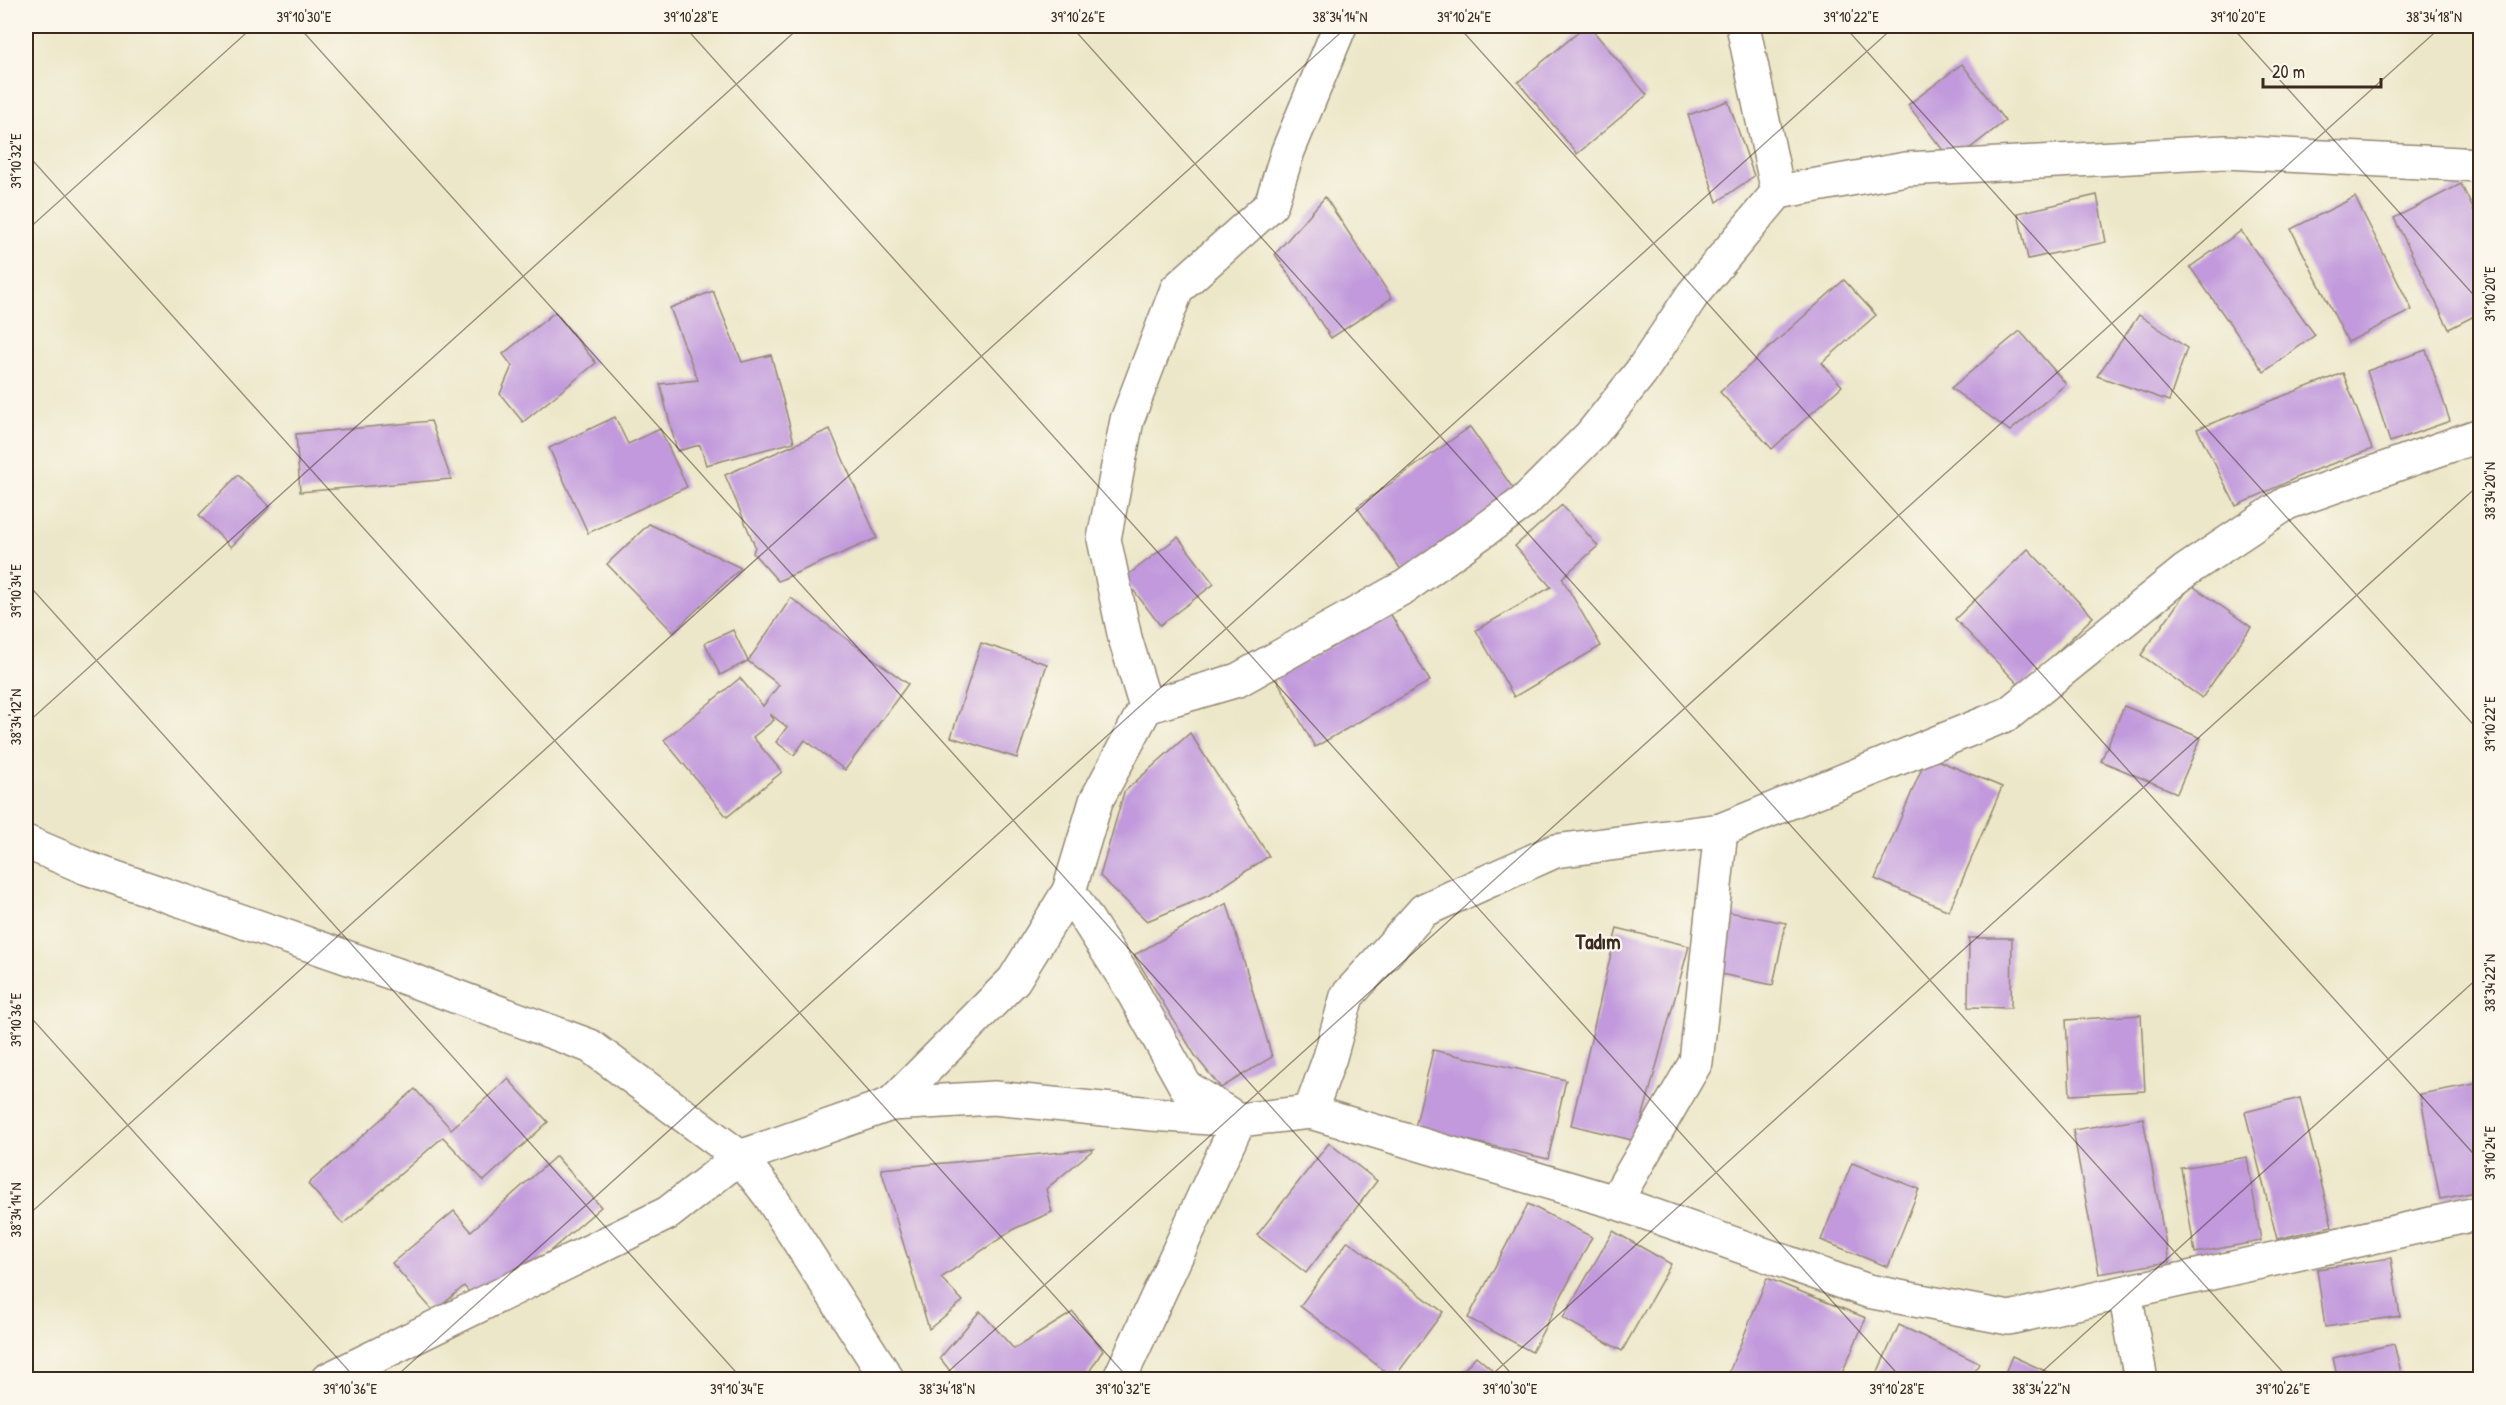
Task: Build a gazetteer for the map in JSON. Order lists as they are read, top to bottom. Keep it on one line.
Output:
{"districts":["Tadım"],"scale_bar":"20 m","coordinates":["39°10'30\"E","39°10'28\"E","39°10'26\"E","38°34'14\"N","39°10'24\"E","39°10'22\"E","39°10'20\"E","38°34'18\"N","39°10'32\"E","38°34'20\"N","39°10'34\"E","38°34'12\"N","38°34'22\"N","39°10'36\"E"]}
